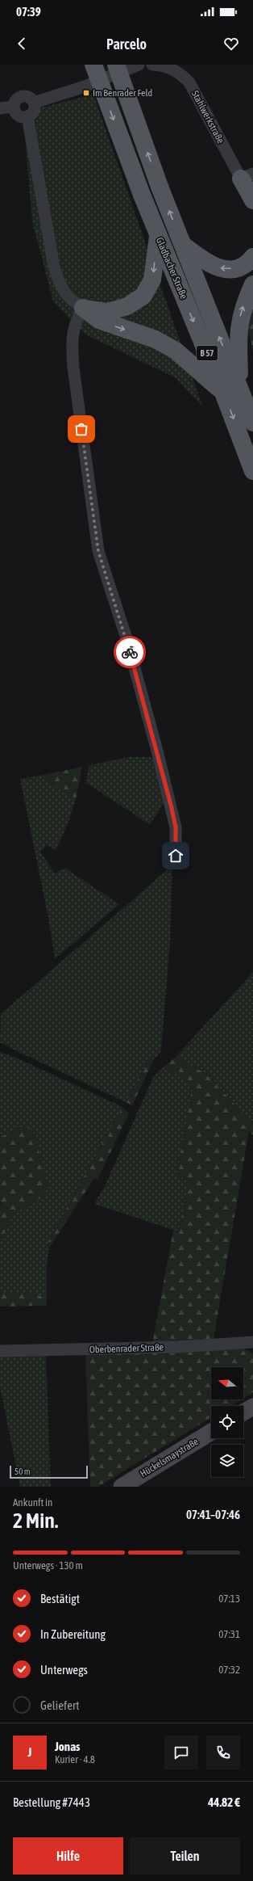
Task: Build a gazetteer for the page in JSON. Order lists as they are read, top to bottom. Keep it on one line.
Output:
{"streets":{"main road":["Gladbacher Straße","B 57","Hückelsmaystraße"],"street":["Stahlwerkstraße","Oberbenrader Straße"]},"places":{"transit":["Im Benrader Feld"]},"scale_bar":"50 m","north":"left","page":{"status":"07:39","header":"Parcelo","scale":"50 m","heading":["2 Min.","Ankunft in","07:41–07:46"],"panel":["Jonas","Kurier · 4.8","Bestellung #7443","44.82 €"],"bar":"Unterwegs · 130 m","list":[["Bestätigt","07:13"],["In Zubereitung","07:31"],["Unterwegs","07:32"],"Geliefert"],"round":"J","buttons":["Hilfe","Teilen"]}}
